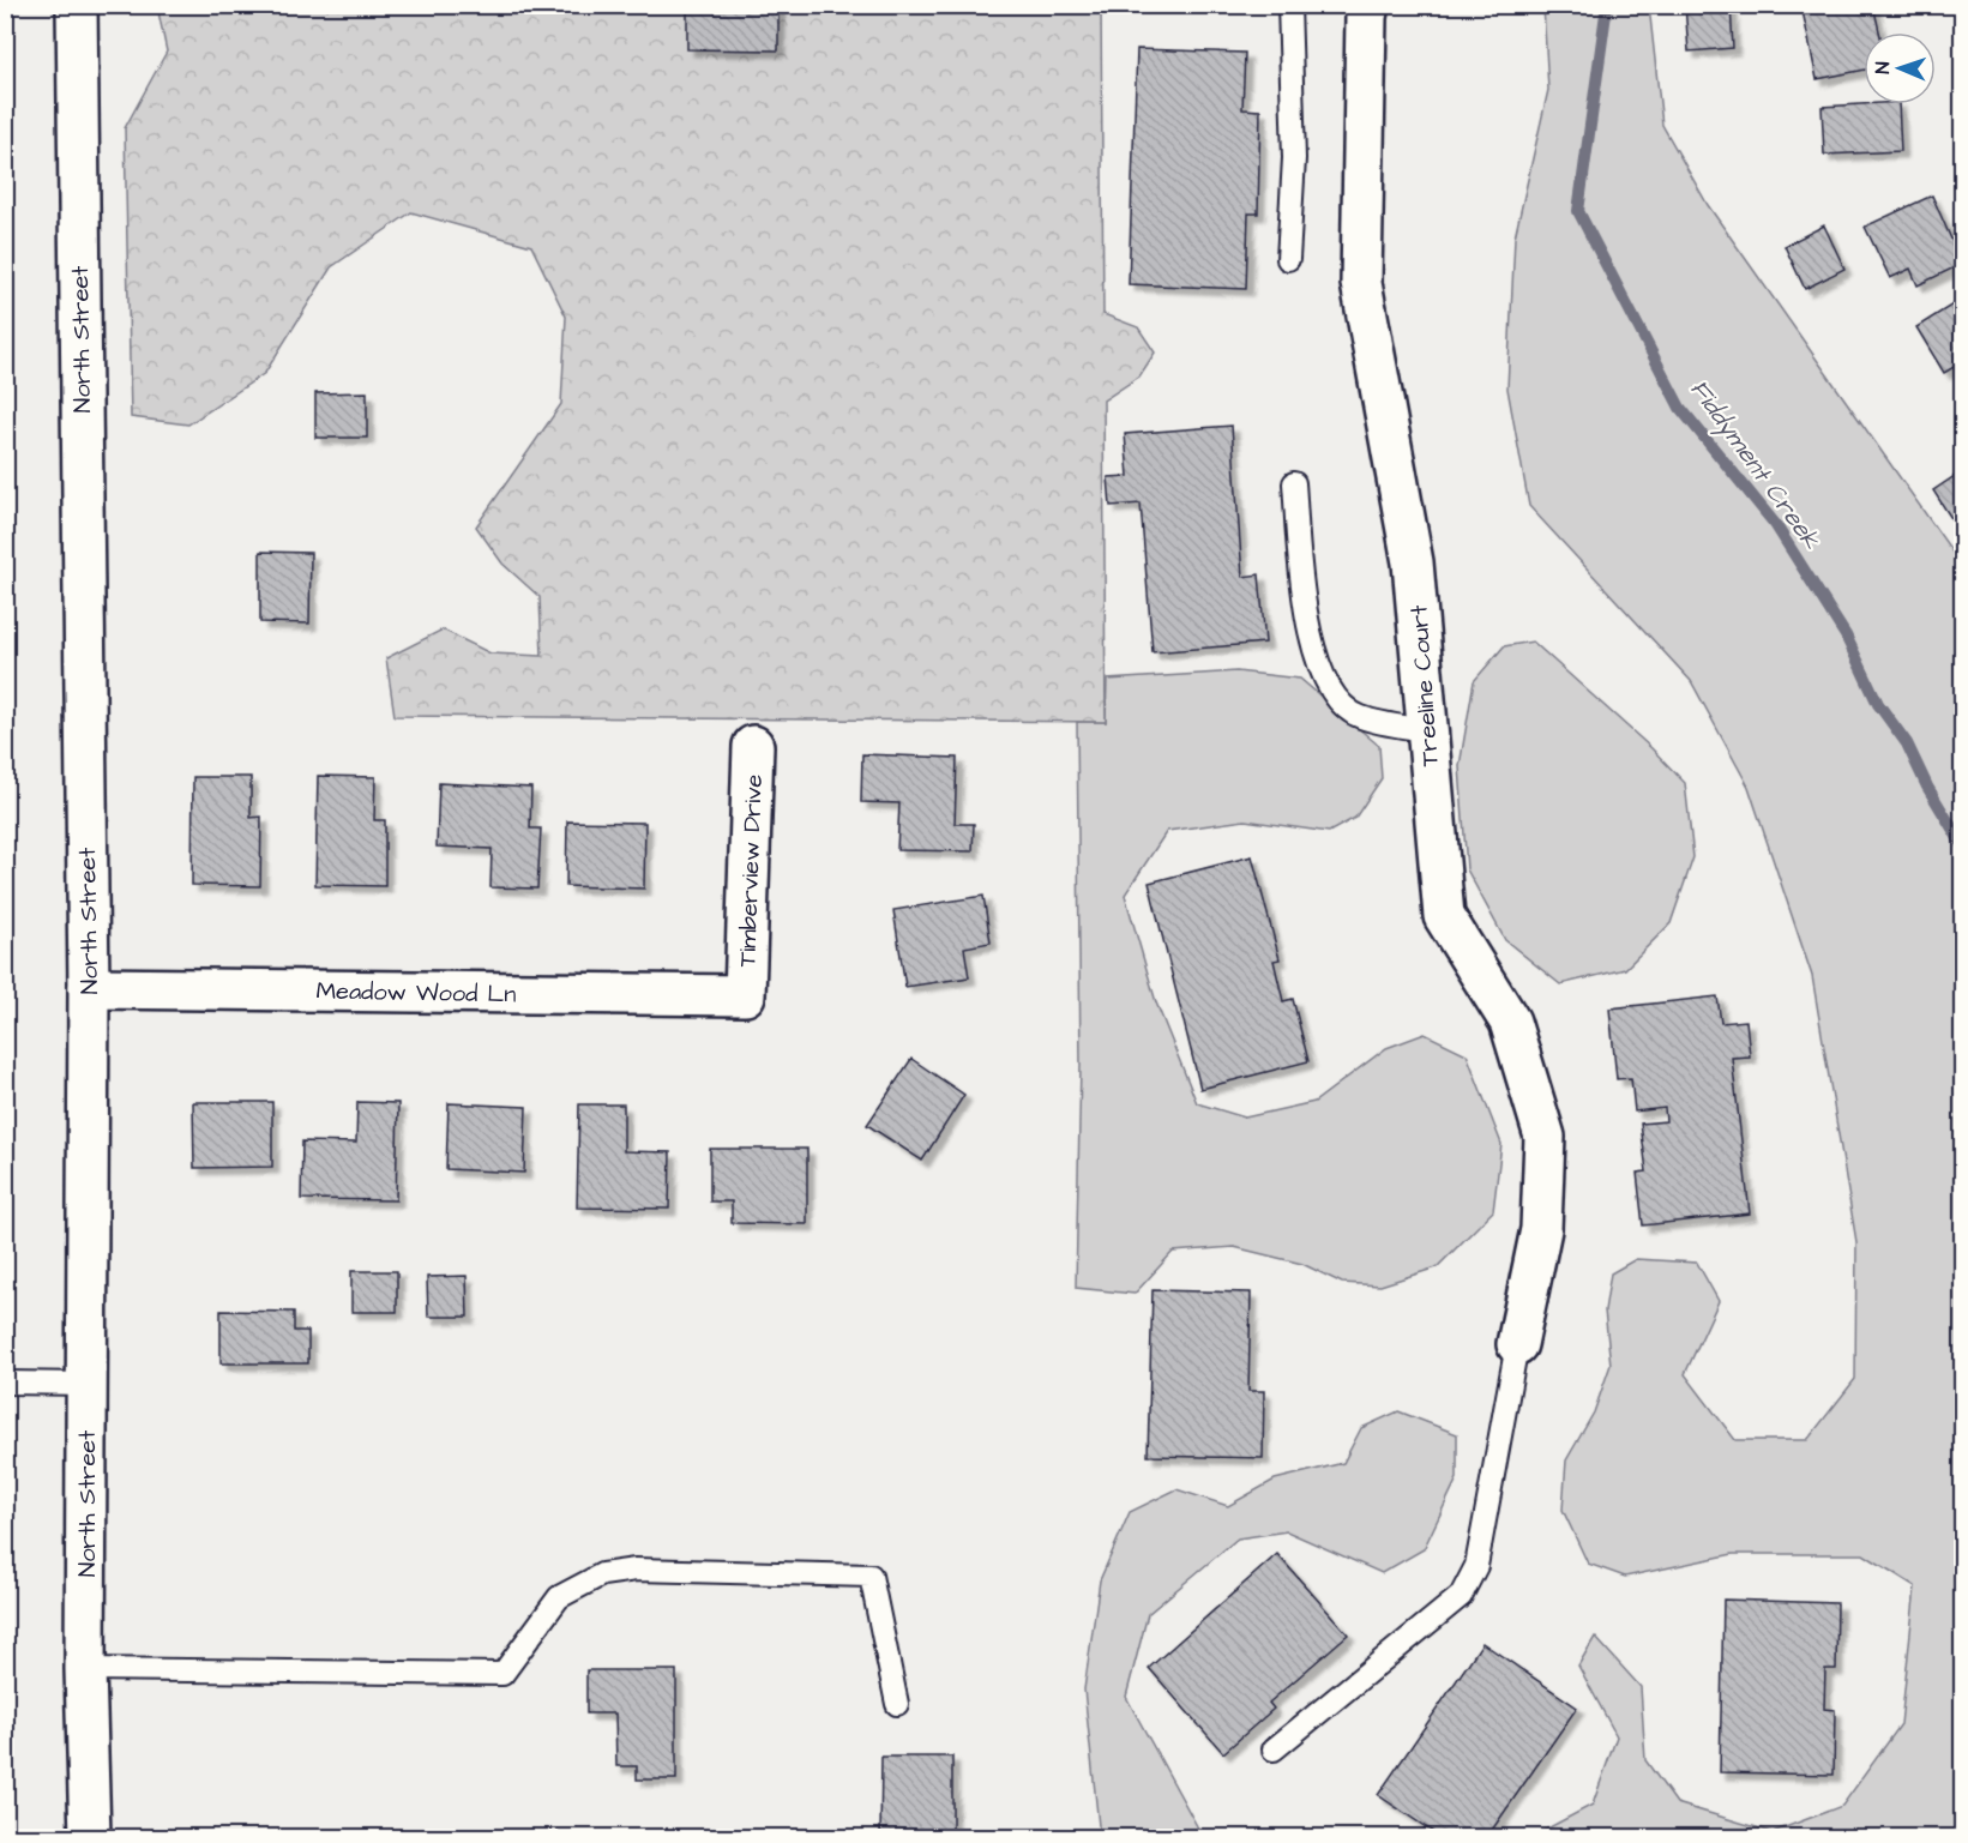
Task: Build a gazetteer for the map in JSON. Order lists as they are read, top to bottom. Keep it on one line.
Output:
{"streets":{"street":["North Street","Treeline Court","Timberview Drive","Meadow Wood Ln"]},"crossings":[["North Street","Meadow Wood Ln"],["Timberview Drive","Meadow Wood Ln"]],"water":["Fiddyment Creek"],"north":"left"}
